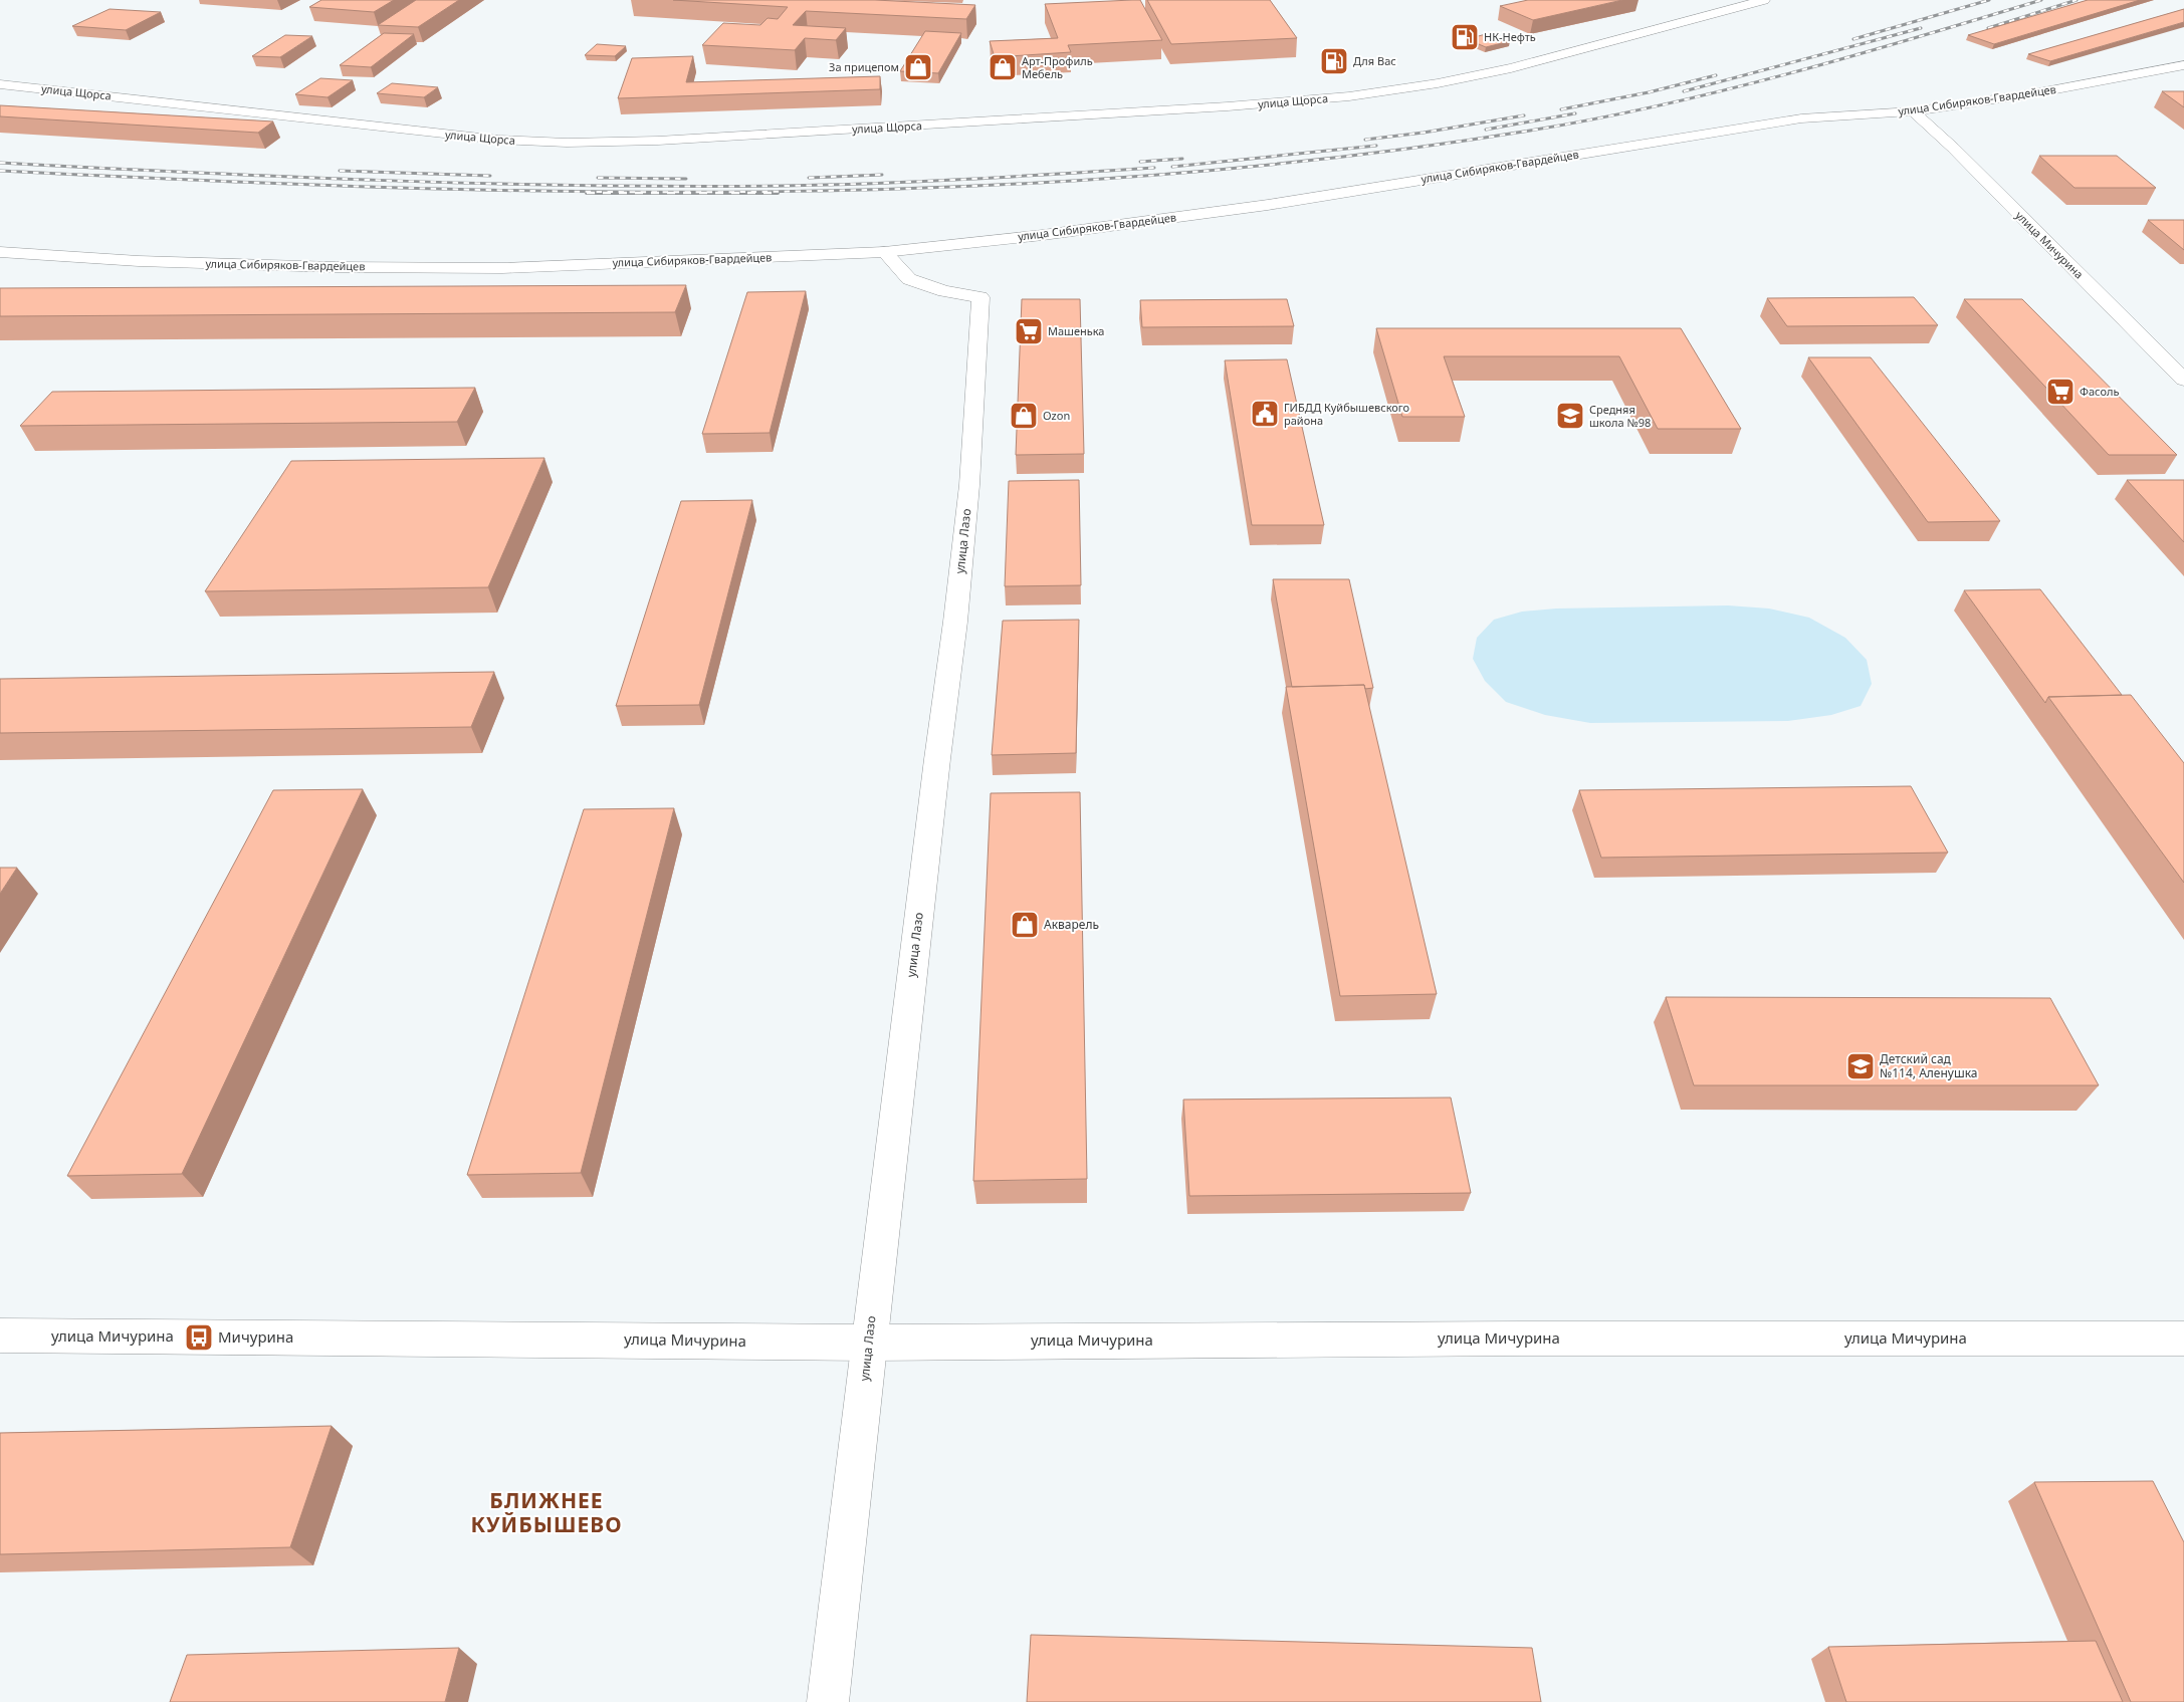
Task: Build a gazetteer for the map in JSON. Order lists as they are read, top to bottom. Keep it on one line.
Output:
{"streets":{"street":["улица Щорса","улица Сибиряков-Гвардейцев","улица Мичурина","улица Лазо"]},"crossings":[["улица Сибиряков-Гвардейцев","улица Мичурина"],["улица Сибиряков-Гвардейцев","улица Лазо"],["улица Мичурина","улица Лазо"]],"districts":["БЛИЖНЕЕ КУЙБЫШЕВО"],"places":{"fuel station":["НК-Нефть","Для Вас"],"shop":["За прицепом","Арт-Профиль Мебель","Ozon","Акварель"],"supermarket":["Машенька","Фасоль"],"public building":["ГИБДД Куйбышевского района"],"school or university":["Средняя школа №98","Детский сад №114, Аленушка"],"bus stop":["Мичурина"]}}
